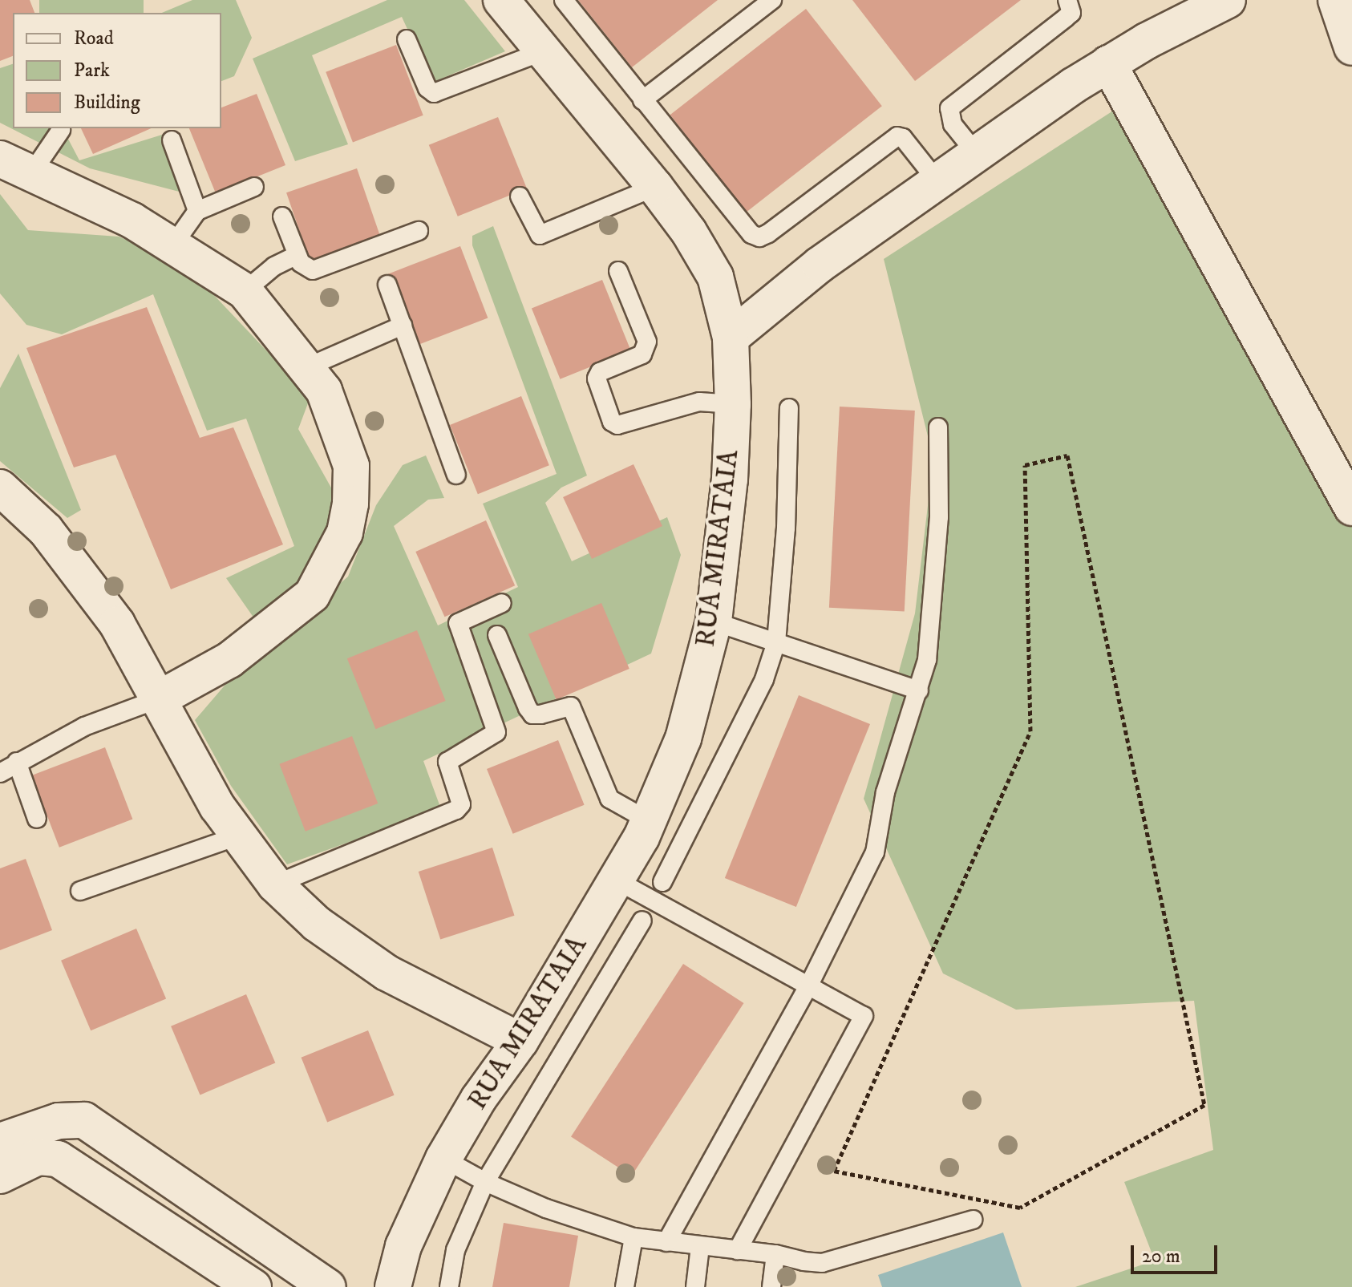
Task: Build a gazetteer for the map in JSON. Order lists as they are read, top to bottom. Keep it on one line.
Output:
{"streets":{"street":["RUA MIRATAIA"]},"legend":["Road","Park","Building"],"scale_bar":"20 m"}
